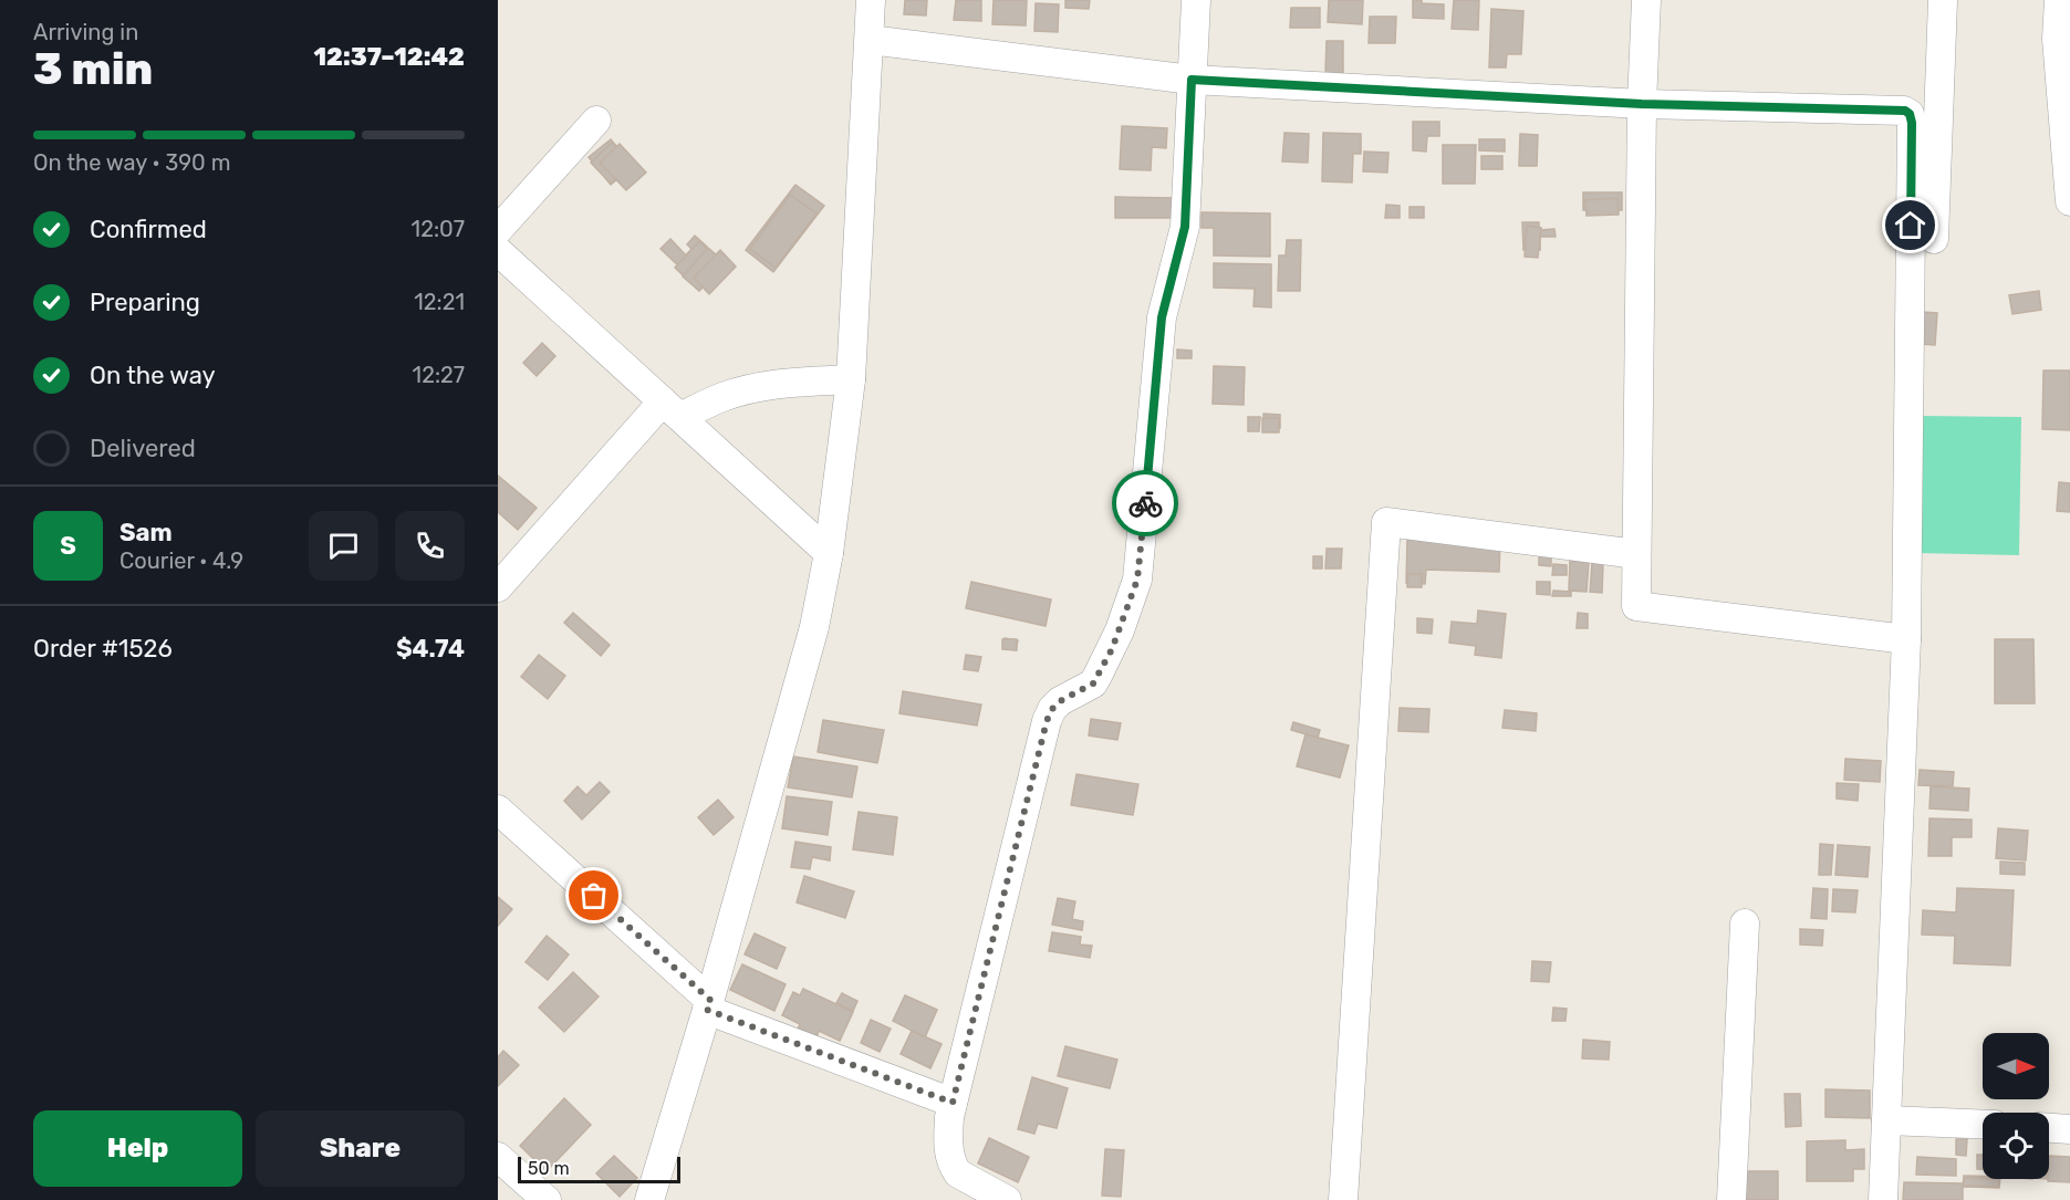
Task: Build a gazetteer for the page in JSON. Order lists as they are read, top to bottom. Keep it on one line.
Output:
{"scale_bar":"50 m","north":"right","page":{"heading":["3 min","Arriving in","12:37–12:42"],"panel":["Sam","Courier · 4.9","Order #1526","$4.74"],"bar":"On the way · 390 m","list":[["Confirmed","12:07"],["Preparing","12:21"],["On the way","12:27"],"Delivered"],"round":"S","buttons":["Help","Share"],"scale":"50 m"}}
